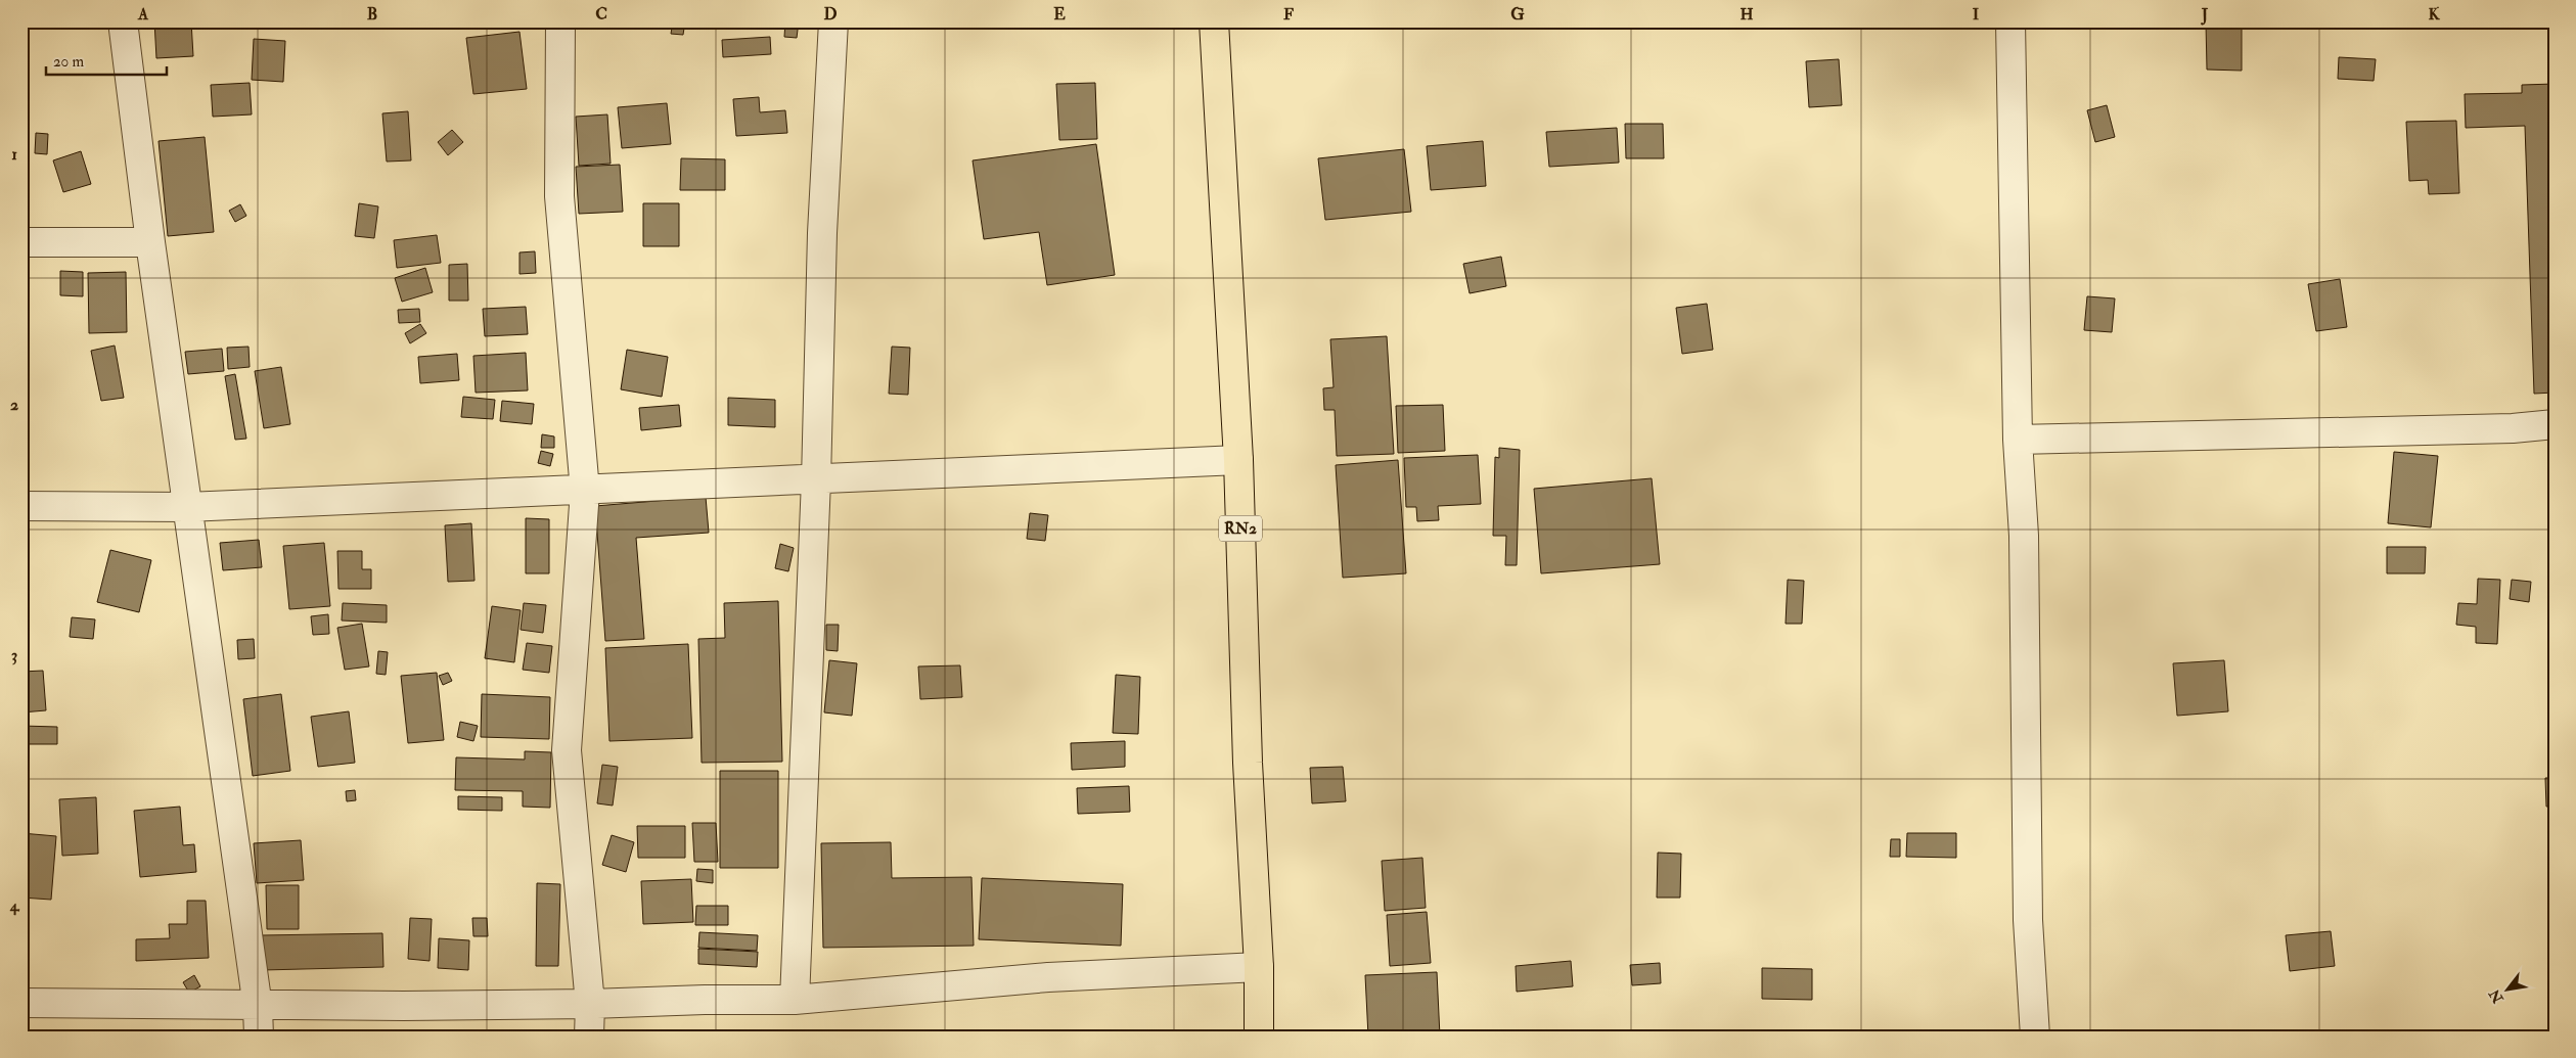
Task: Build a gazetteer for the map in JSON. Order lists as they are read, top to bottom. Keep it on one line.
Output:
{"streets":{"highway":["RN2"]},"scale_bar":"20 m","north":"bottom left","grid":{"columns":["A","B","C","D","E","F","G","H","I","J","K"],"rows":["1","2","3","4"]}}
